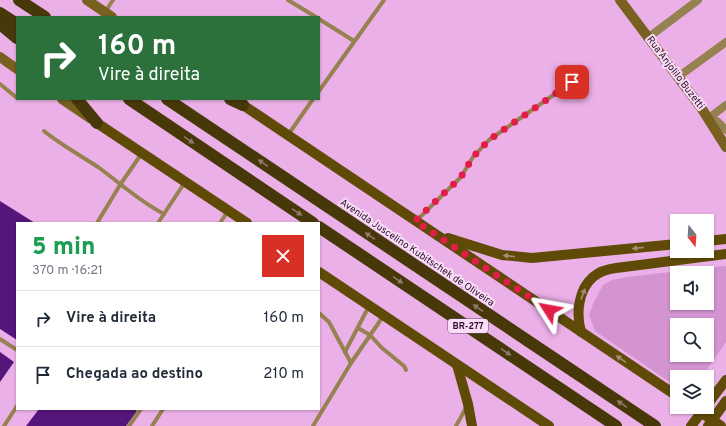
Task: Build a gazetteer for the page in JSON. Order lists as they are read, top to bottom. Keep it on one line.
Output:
{"streets":{"highway":["Avenida Juscelino Kubitschek de Oliveira","BR-277"],"main road":["Rua Anjolilo Buzetti"]},"north":"bottom","page":{"turn":["160 m","Vire à direita"],"heading":["5 min","370 m · 16:21"],"list":[{"name":"Vire à direita","value":"160 m"},{"name":"Chegada ao destino","value":"210 m"}]}}
